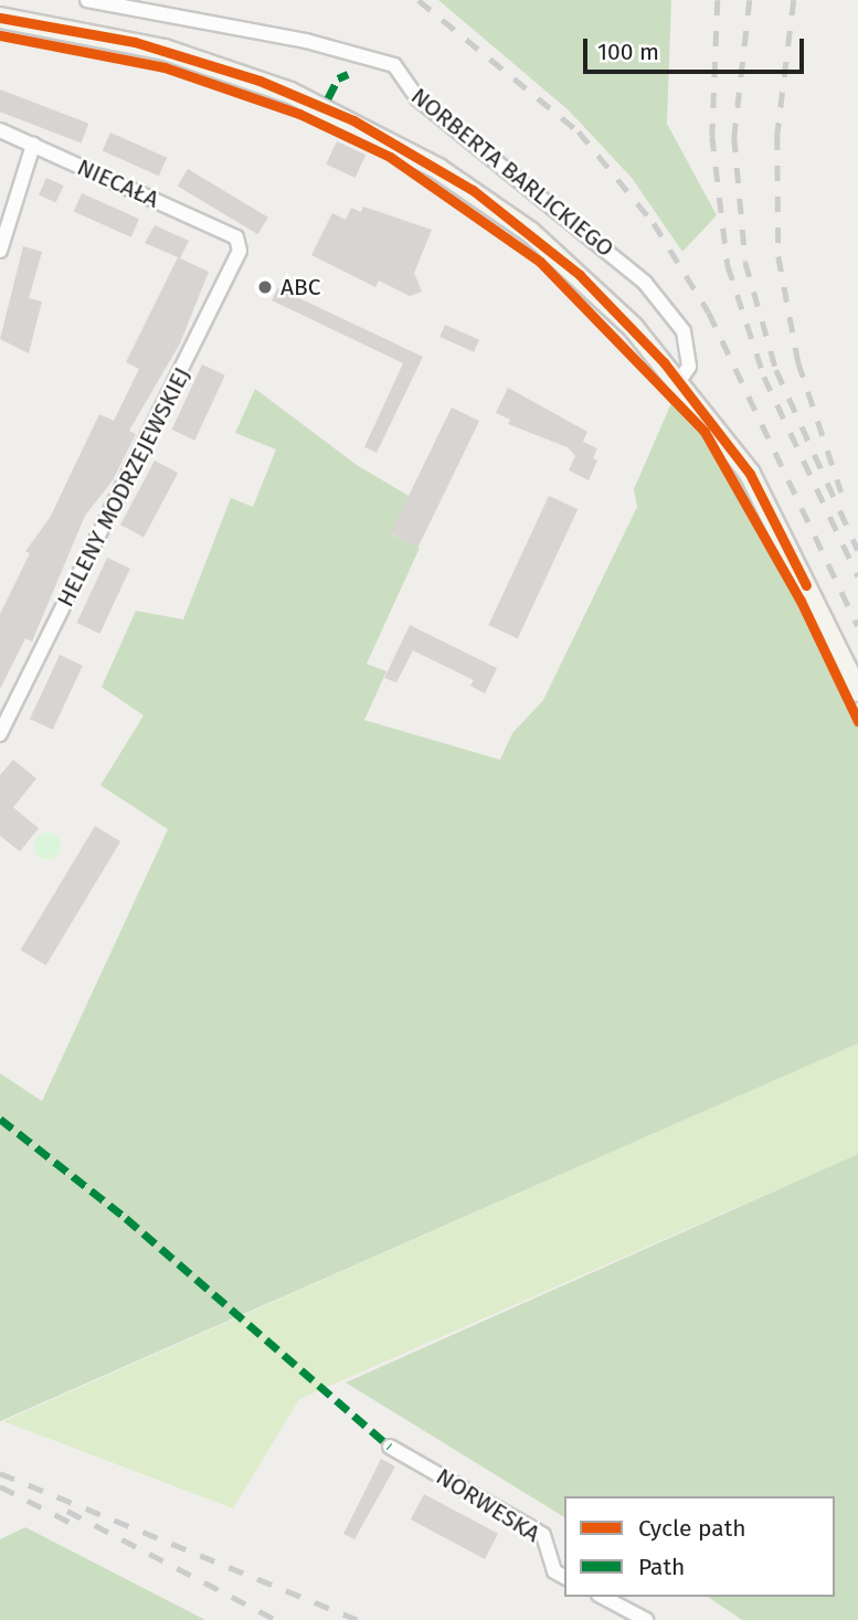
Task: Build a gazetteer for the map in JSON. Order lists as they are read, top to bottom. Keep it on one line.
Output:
{"streets":{"street":["NORBERTA BARLICKIEGO","NIECAŁA","HELENY MODRZEJEWSKIEJ","NORWESKA"]},"crossings":[["NIECAŁA","HELENY MODRZEJEWSKIEJ"]],"places":["ABC"],"legend":["Cycle path","Path"],"scale_bar":"100 m"}
